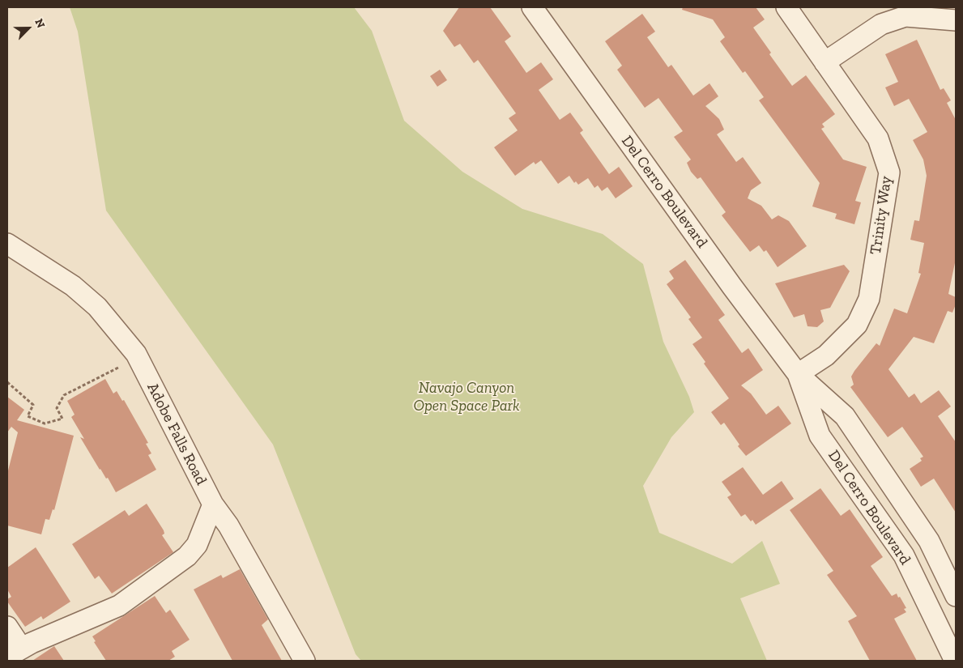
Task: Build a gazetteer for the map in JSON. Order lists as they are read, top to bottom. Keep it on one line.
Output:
{"streets":{"street":["Del Cerro Boulevard","Trinity Way","Adobe Falls Road"]},"crossings":[["Del Cerro Boulevard","Trinity Way"]],"parks":["Navajo Canyon Open Space Park"],"north":"top right"}
